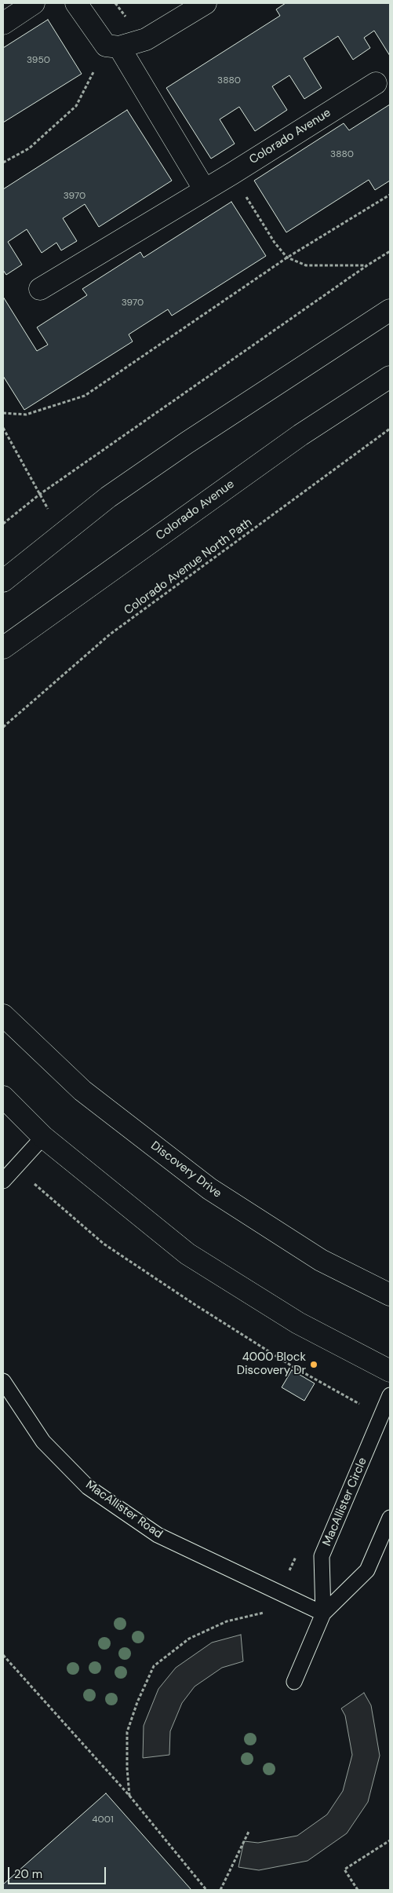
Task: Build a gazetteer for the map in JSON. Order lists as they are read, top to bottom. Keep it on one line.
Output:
{"streets":{"street":["Colorado Avenue","Discovery Drive"],"lane":["MacAllister Circle","MacAllister Road"],"path":["Colorado Avenue North Path"]},"crossings":[["MacAllister Circle","MacAllister Road"]],"places":["4000 Block Discovery Dr"],"house_numbers":["3950","3880","3880","3970","3970","4001"],"scale_bar":"20 m"}
